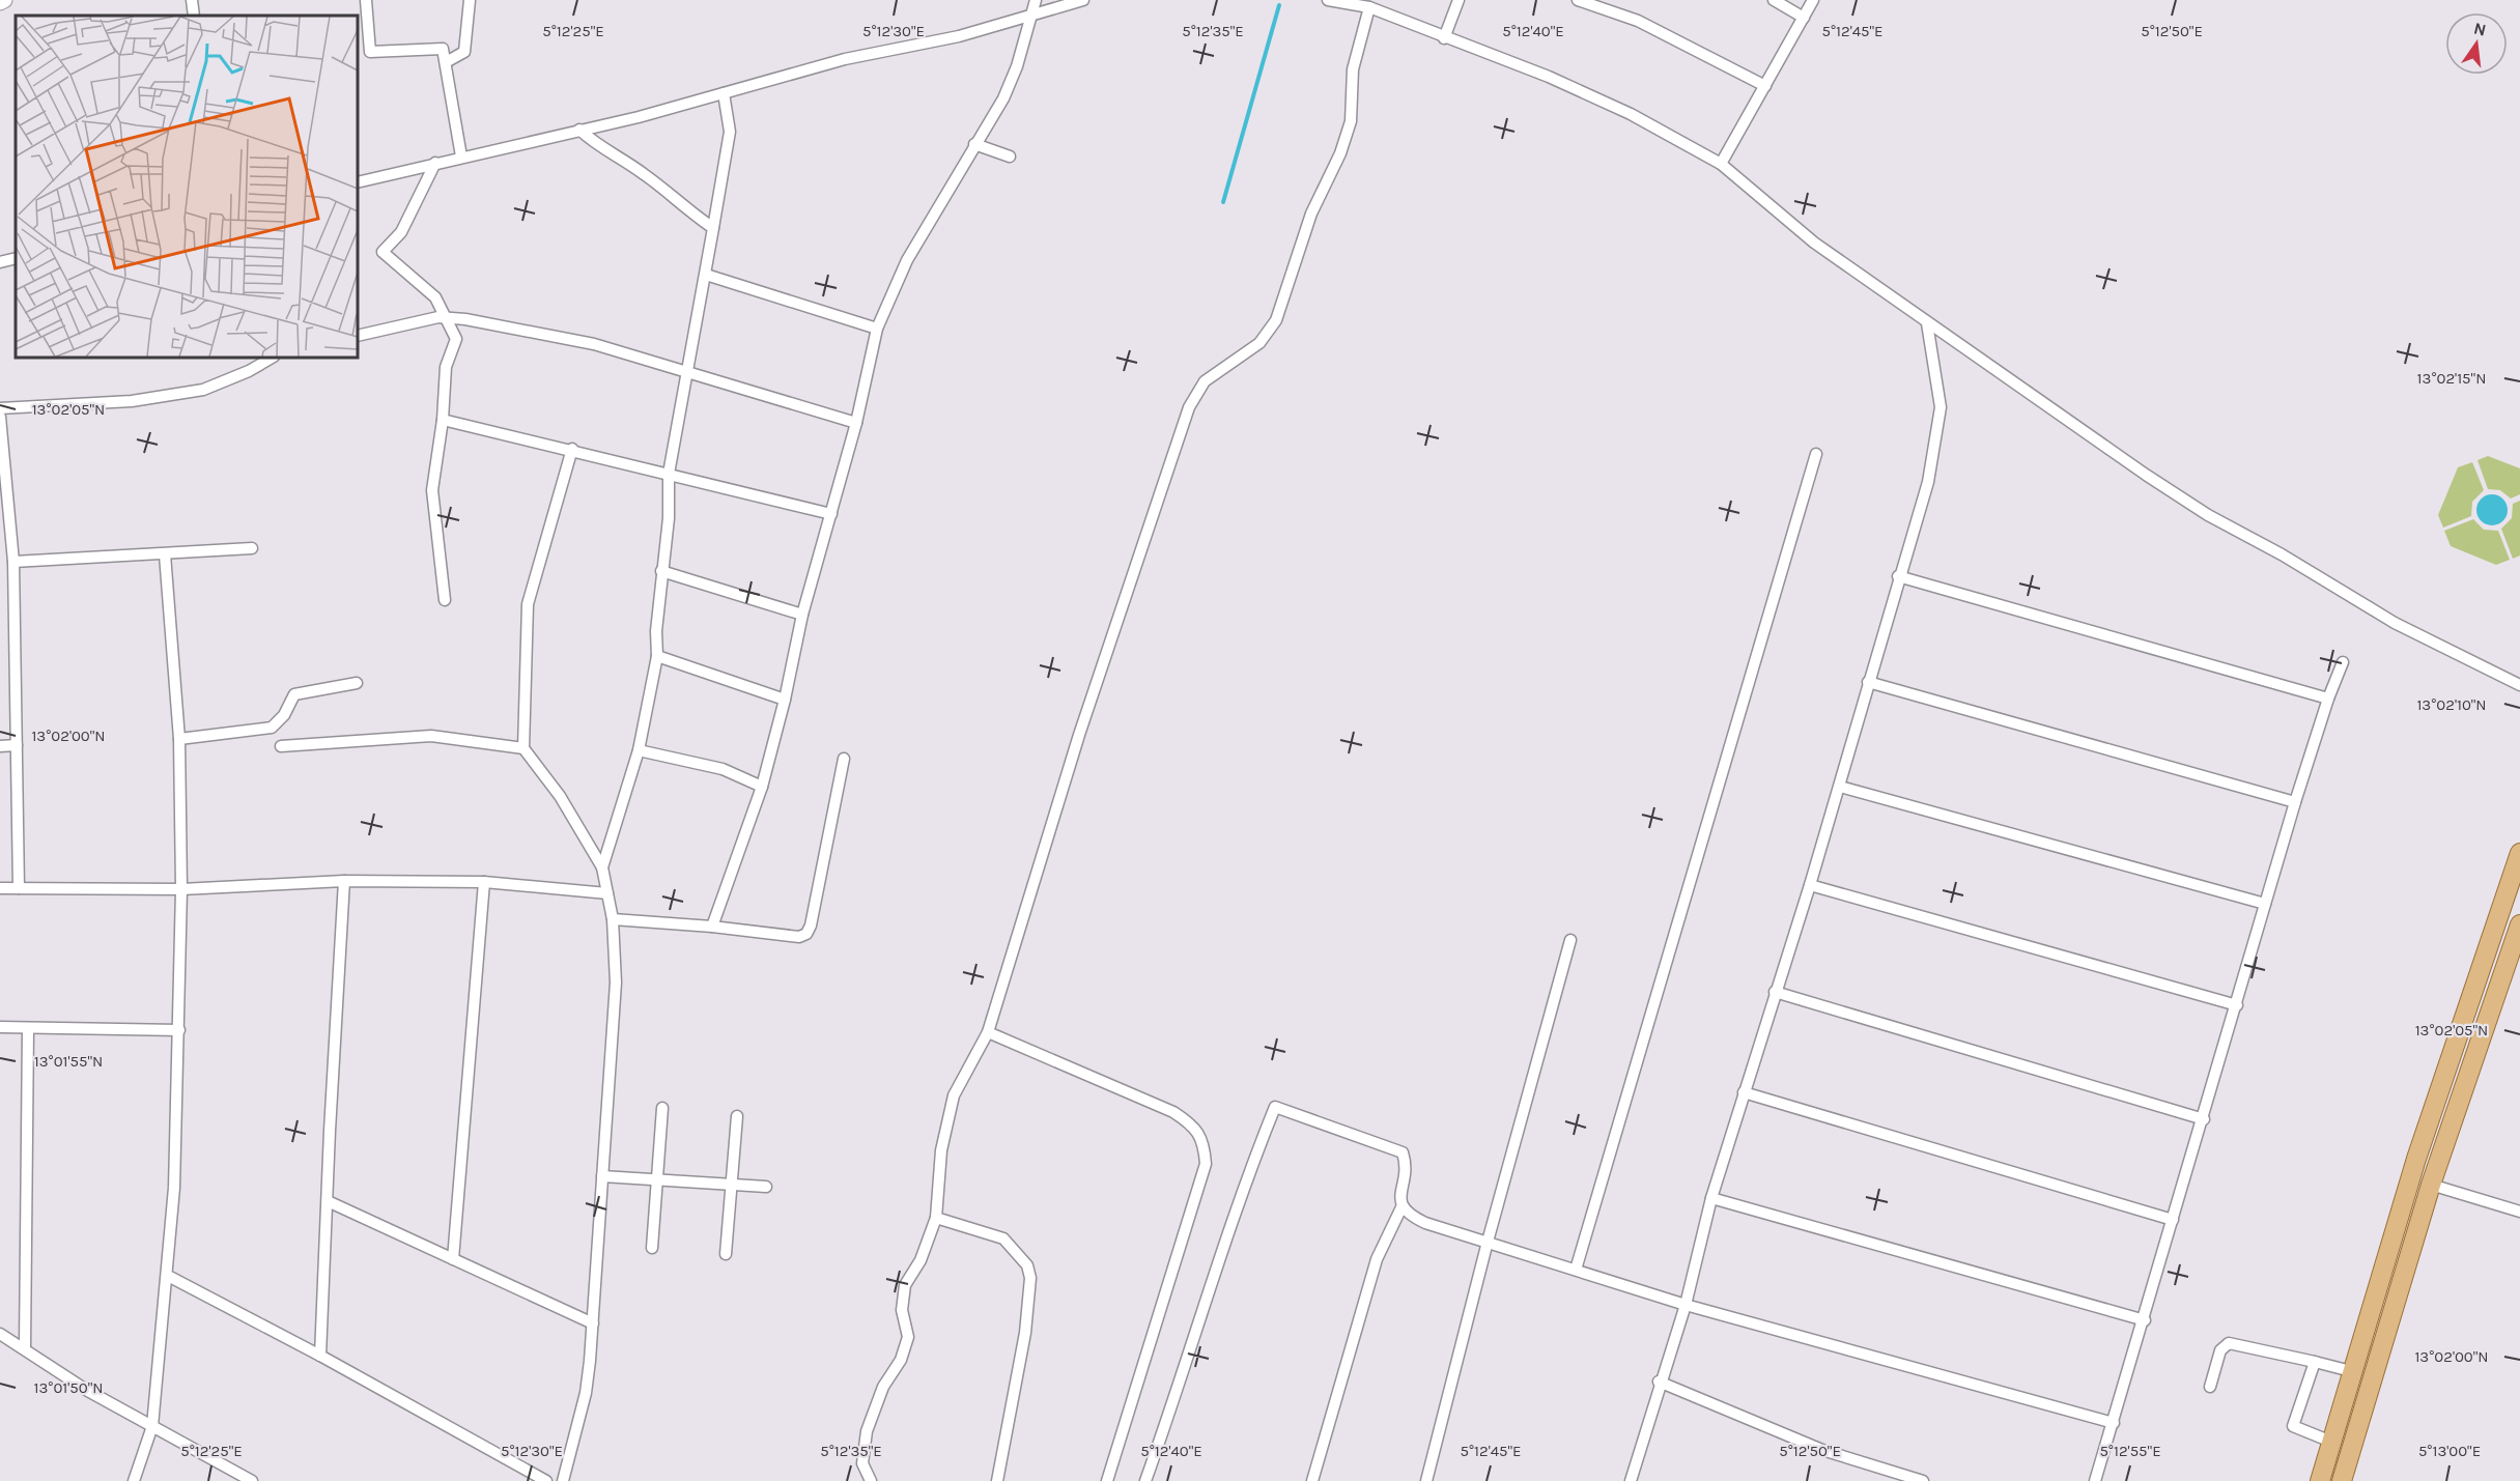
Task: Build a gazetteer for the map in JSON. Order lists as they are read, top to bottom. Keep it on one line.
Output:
{"north":"top","coordinates":["5°12'25\"E","5°12'30\"E","5°12'35\"E","5°12'40\"E","5°12'45\"E","5°12'50\"E","13°02'15\"N","13°02'05\"N","13°02'10\"N","13°02'00\"N","13°01'55\"N","13°01'50\"N","5°12'55\"E","5°13'00\"E"]}
